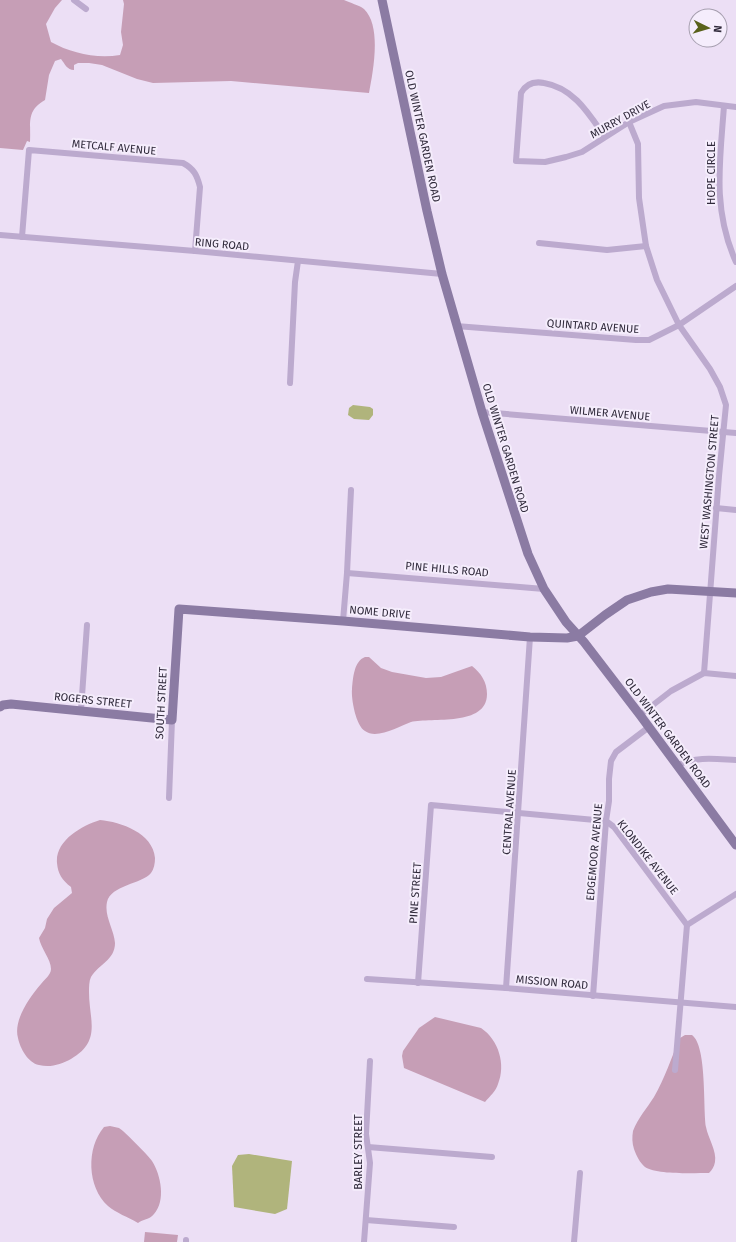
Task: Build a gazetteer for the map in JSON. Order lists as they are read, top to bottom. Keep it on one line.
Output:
{"streets":{"main road":["OLD WINTER GARDEN ROAD","NOME DRIVE","ROGERS STREET","SOUTH STREET"],"street":["MURRY DRIVE","METCALF AVENUE","HOPE CIRCLE","RING ROAD","QUINTARD AVENUE","WILMER AVENUE","WEST WASHINGTON STREET","PINE HILLS ROAD","CENTRAL AVENUE","EDGEMOOR AVENUE","KLONDIKE AVENUE","PINE STREET","MISSION ROAD","BARLEY STREET"]},"crossings":[["MURRY DRIVE","HOPE CIRCLE"],["MURRY DRIVE","WEST WASHINGTON STREET"],["OLD WINTER GARDEN ROAD","RING ROAD"],["OLD WINTER GARDEN ROAD","QUINTARD AVENUE"],["OLD WINTER GARDEN ROAD","WILMER AVENUE"],["OLD WINTER GARDEN ROAD","PINE HILLS ROAD"],["OLD WINTER GARDEN ROAD","NOME DRIVE"],["OLD WINTER GARDEN ROAD","EDGEMOOR AVENUE"],["METCALF AVENUE","RING ROAD"],["QUINTARD AVENUE","WEST WASHINGTON STREET"],["WILMER AVENUE","WEST WASHINGTON STREET"],["NOME DRIVE","SOUTH STREET"],["NOME DRIVE","CENTRAL AVENUE"],["ROGERS STREET","SOUTH STREET"],["CENTRAL AVENUE","KLONDIKE AVENUE"],["CENTRAL AVENUE","MISSION ROAD"],["EDGEMOOR AVENUE","KLONDIKE AVENUE"],["EDGEMOOR AVENUE","MISSION ROAD"],["KLONDIKE AVENUE","PINE STREET"],["PINE STREET","MISSION ROAD"]],"north":"right"}
